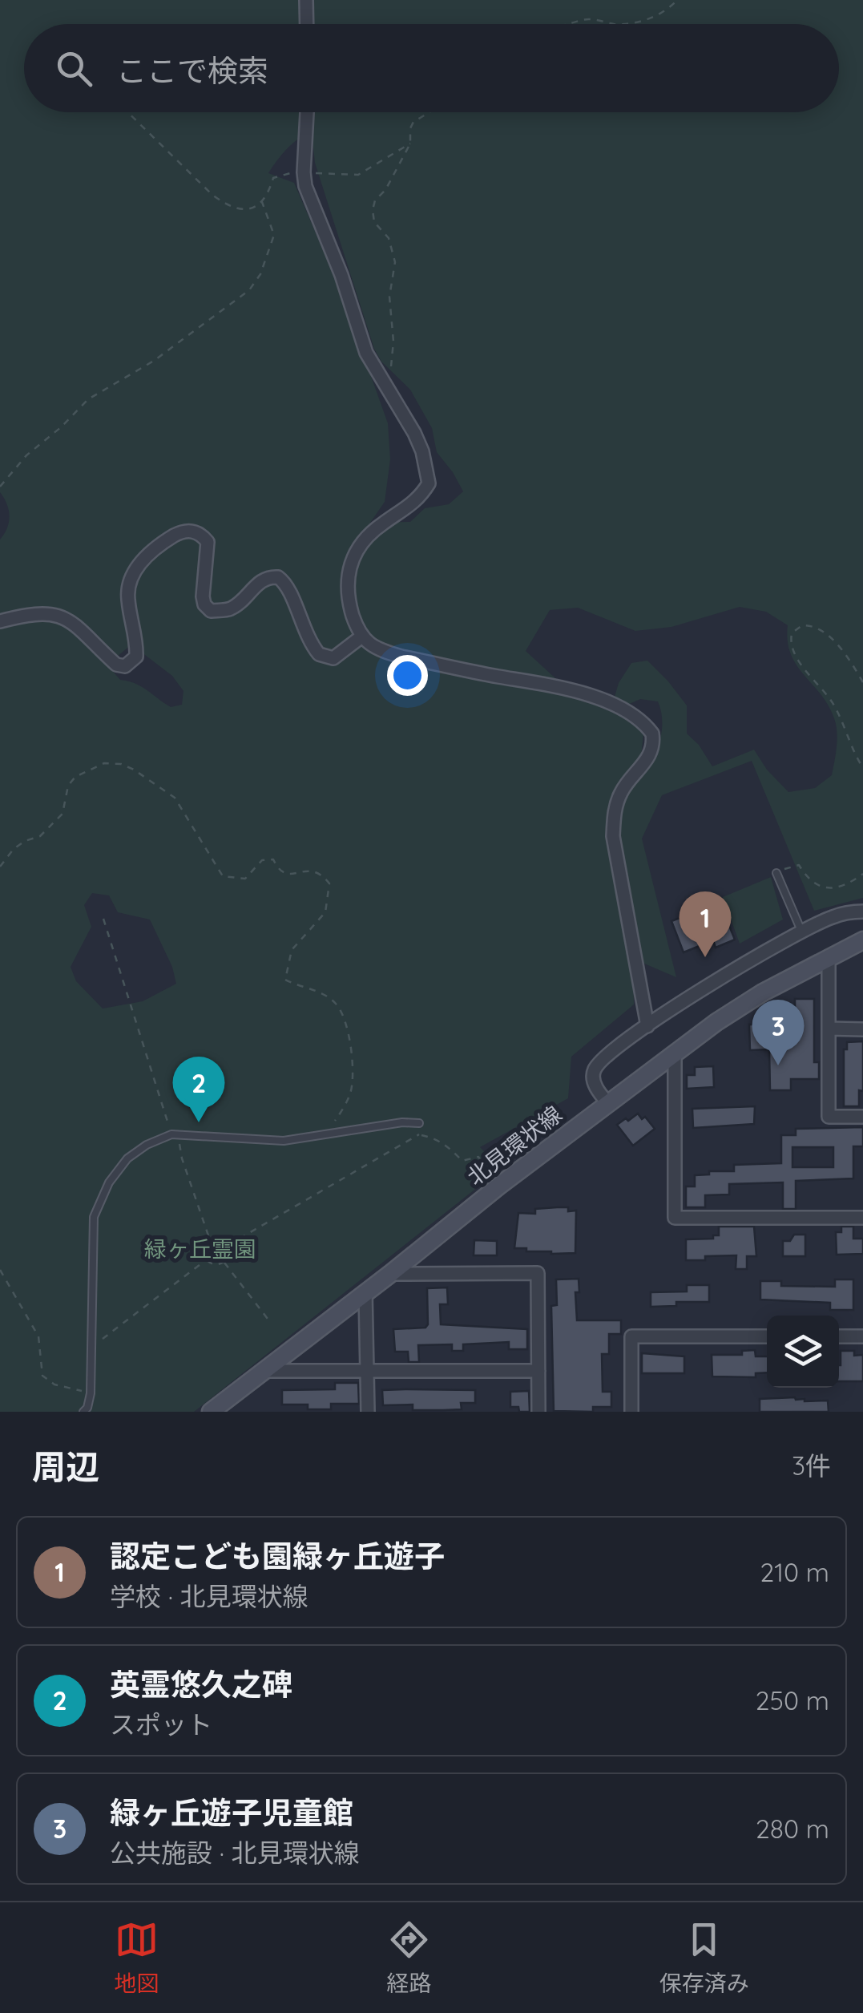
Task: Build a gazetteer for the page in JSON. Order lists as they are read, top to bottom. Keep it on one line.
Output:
{"streets":{"main road":["北見環状線"]},"parks":["緑ヶ丘霊園"],"page":{"search":"ここで検索","pins":["1","3","2"],"heading":["周辺","3件"],"list":[{"mark":"1","name":"認定こども園緑ヶ丘遊子","note":"学校 · 北見環状線","value":"210 m"},{"mark":"2","name":"英霊悠久之碑","note":"スポット","value":"250 m"},{"mark":"3","name":"緑ヶ丘遊子児童館","note":"公共施設 · 北見環状線","value":"280 m"}],"nav":["地図","経路","保存済み"]}}
